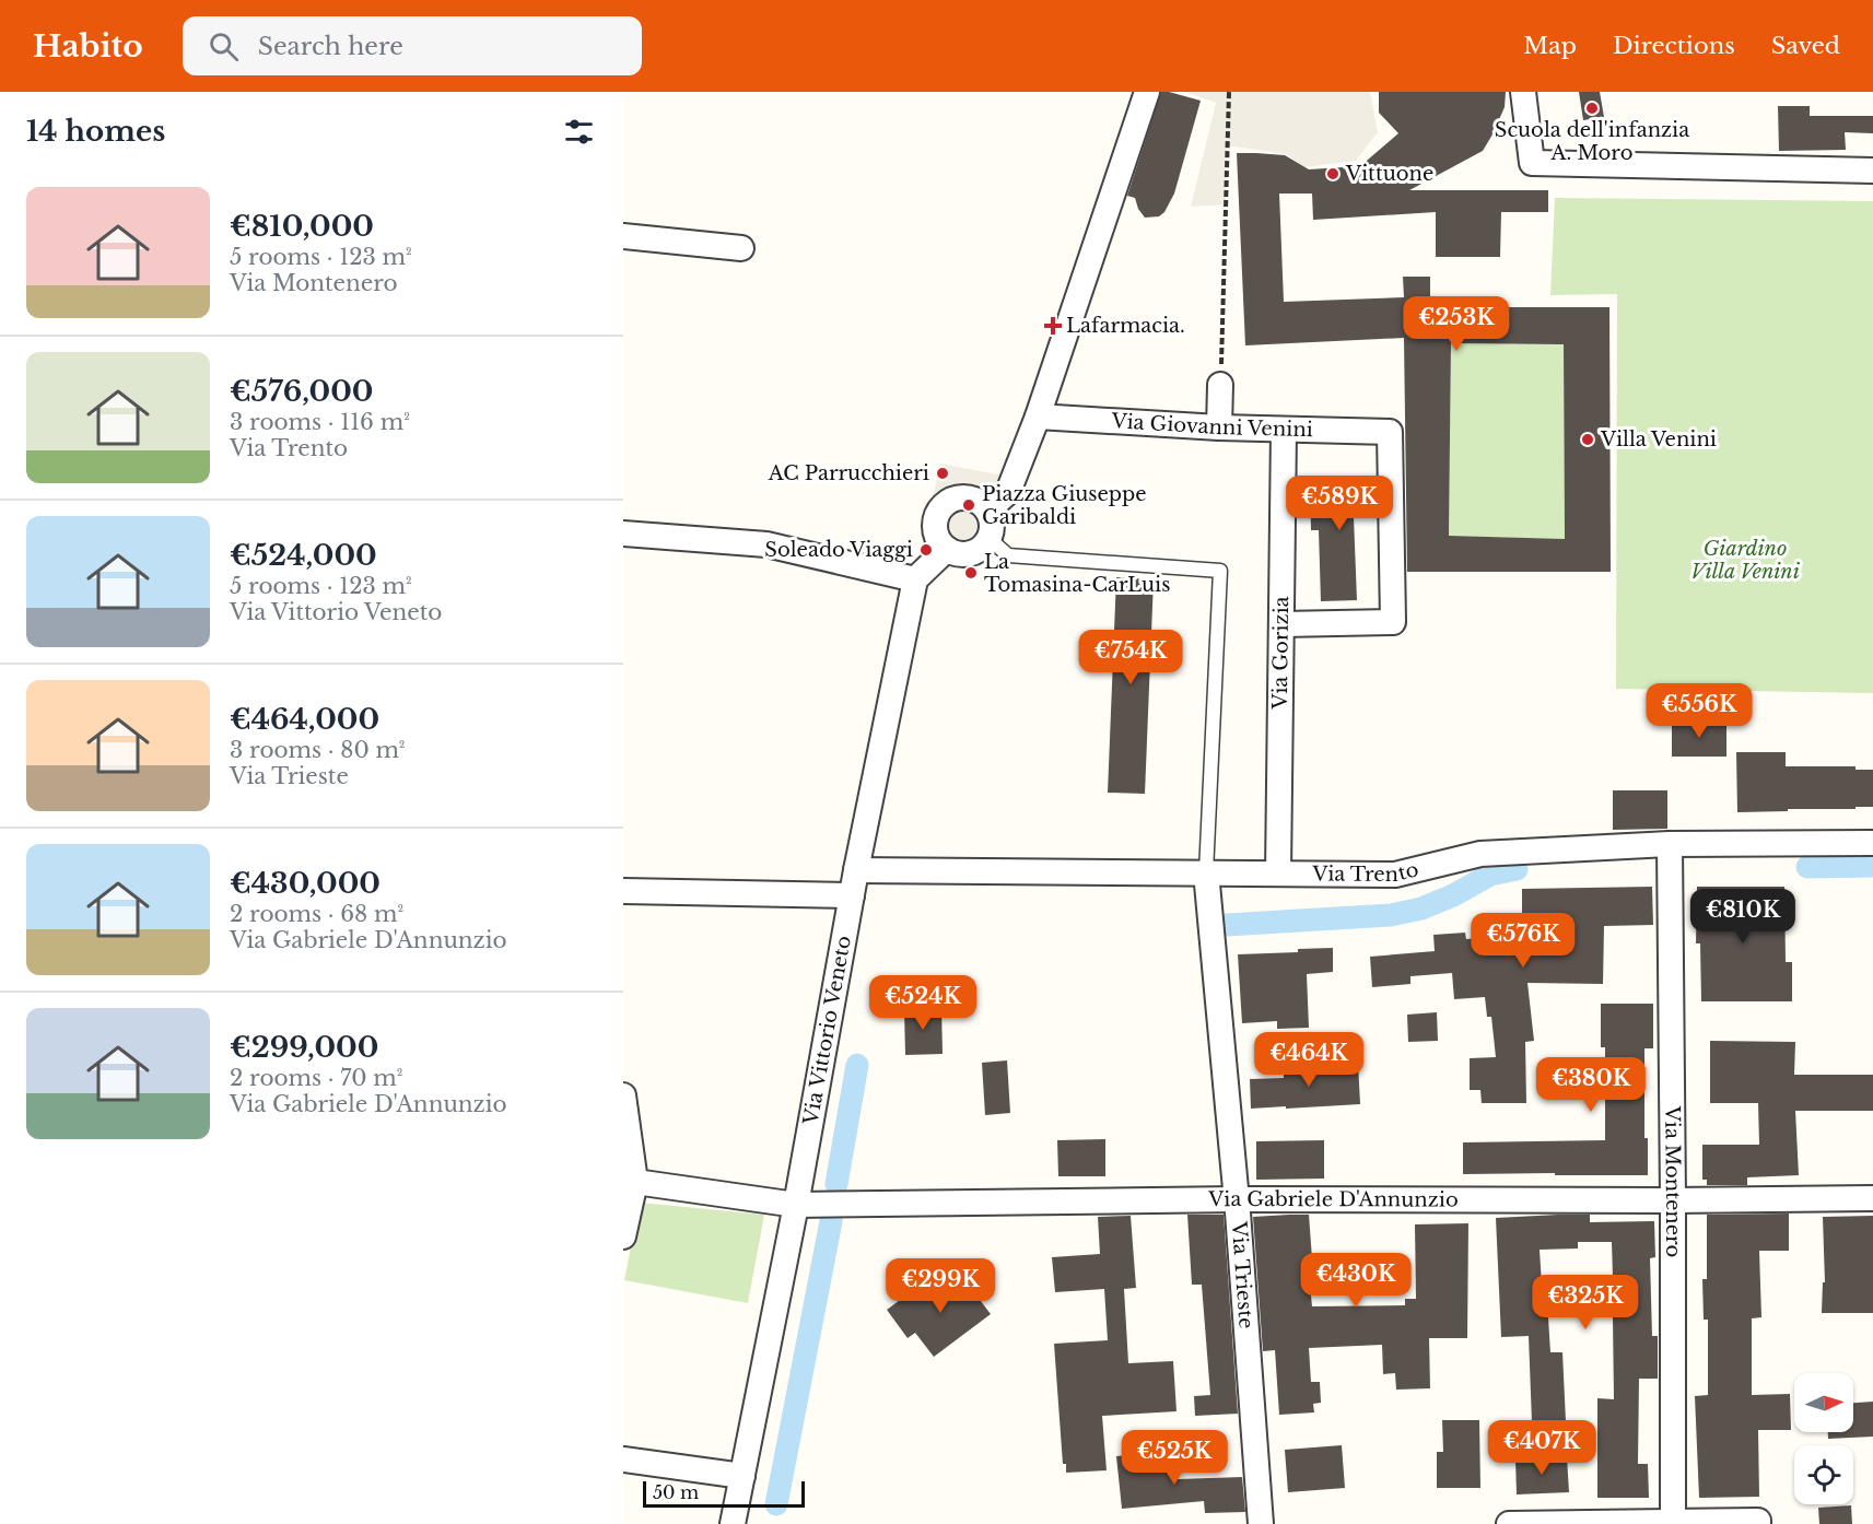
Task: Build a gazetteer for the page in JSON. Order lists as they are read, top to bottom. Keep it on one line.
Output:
{"streets":{"street":["Via Giovanni Venini","Via Gorizia","Via Trento","Via Vittorio Veneto","Via Montenero","Via Gabriele D'Annunzio","Via Trieste"]},"crossings":[["Via Giovanni Venini","Via Gorizia"],["Via Gorizia","Via Trento"],["Via Trento","Via Vittorio Veneto"],["Via Trento","Via Montenero"],["Via Trento","Via Trieste"],["Via Vittorio Veneto","Via Gabriele D'Annunzio"],["Via Montenero","Via Gabriele D'Annunzio"],["Via Gabriele D'Annunzio","Via Trieste"]],"parks":["Giardino Villa Venini"],"places":{"other":["Scuola dell'infanzia A. Moro","Vittuone","Villa Venini","AC Parrucchieri","Piazza Giuseppe Garibaldi","Soleado Viaggi","La Tomasina-CarLuis"],"health":["Lafarmacia."]},"scale_bar":"50 m","north":"right","page":{"header":"Habito","search":"Search here","nav":["Map","Directions","Saved"],"heading":"14 homes","list":[{"name":"€810,000","note":"5 rooms · 123 m² · Via Montenero"},{"name":"€576,000","note":"3 rooms · 116 m² · Via Trento"},{"name":"€524,000","note":"5 rooms · 123 m² · Via Vittorio Veneto"},{"name":"€464,000","note":"3 rooms · 80 m² · Via Trieste"},{"name":"€430,000","note":"2 rooms · 68 m² · Via Gabriele D'Annunzio"},{"name":"€299,000","note":"2 rooms · 70 m² · Via Gabriele D'Annunzio"}],"price":["€253K","€589K","€754K","€556K","€810K","€576K","€524K","€464K","€380K","€430K","€299K","€325K","€407K","€525K"],"scale":"50 m"}}
